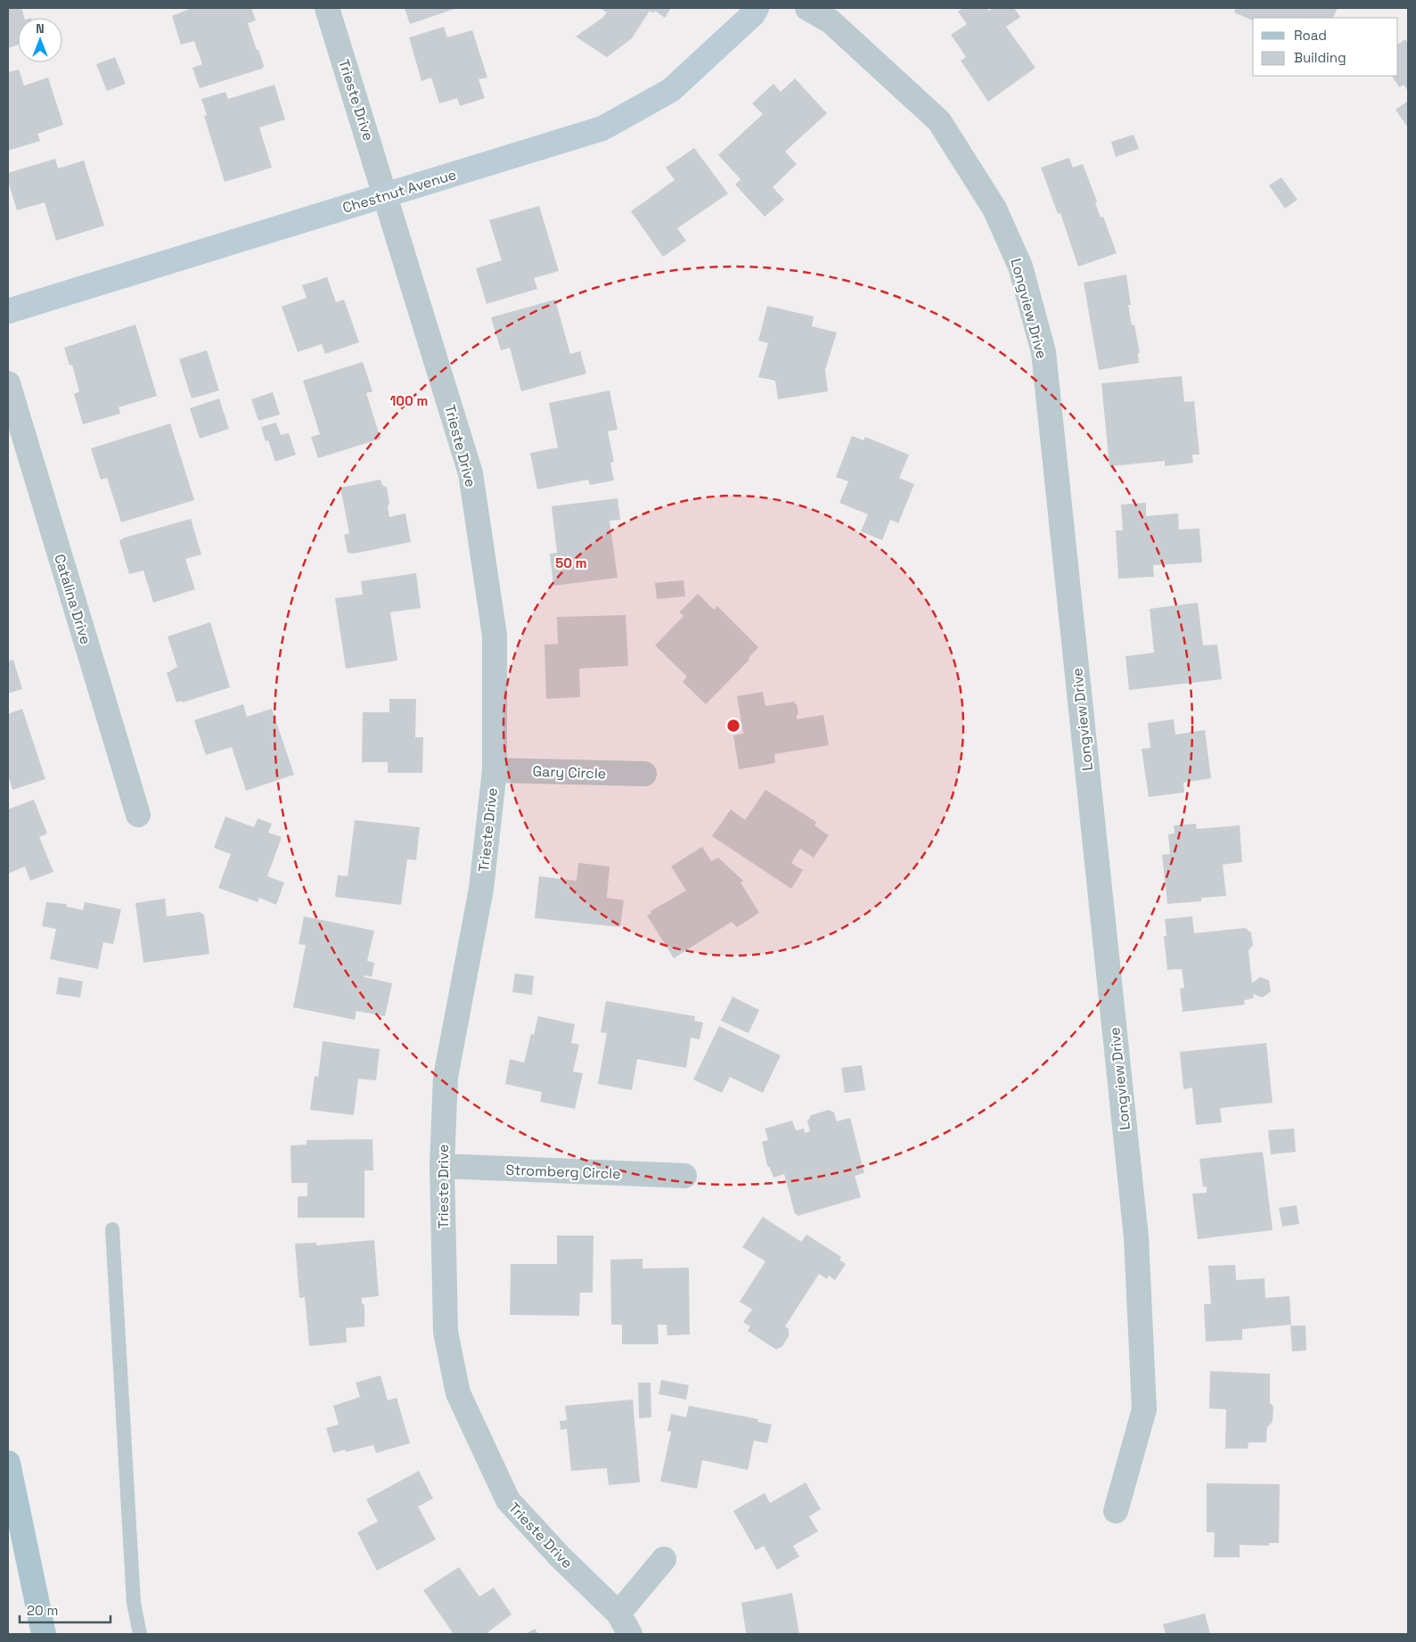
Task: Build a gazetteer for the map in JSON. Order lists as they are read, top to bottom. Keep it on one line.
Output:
{"streets":{"street":["Trieste Drive","Chestnut Avenue","Longview Drive","Catalina Drive","Gary Circle","Stromberg Circle"]},"crossings":[["Trieste Drive","Chestnut Avenue"],["Trieste Drive","Gary Circle"],["Trieste Drive","Stromberg Circle"]],"legend":["Road","Building"],"scale_bar":"20 m","north":"top","rings":["100 m","50 m"]}
